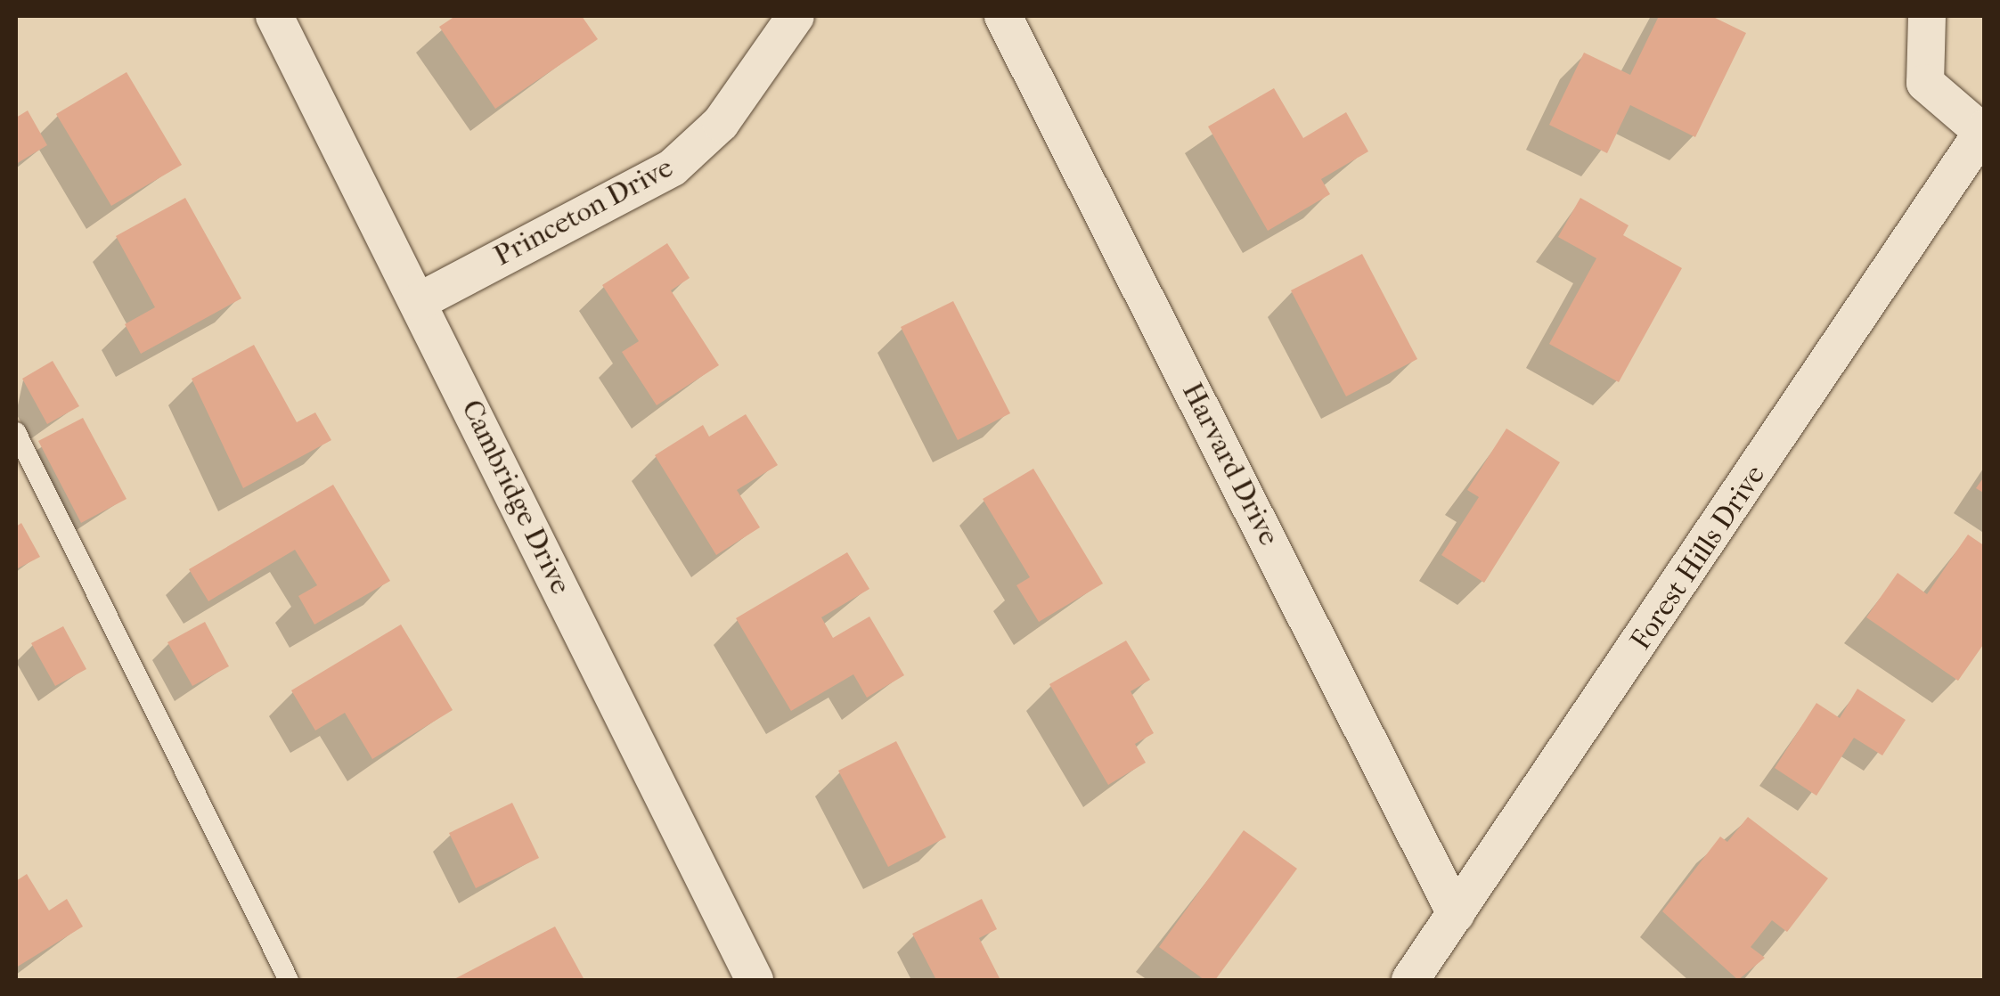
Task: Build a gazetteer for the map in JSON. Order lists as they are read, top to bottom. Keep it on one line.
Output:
{"streets":{"street":["Princeton Drive","Harvard Drive","Cambridge Drive","Forest Hills Drive"]},"crossings":[["Princeton Drive","Cambridge Drive"],["Harvard Drive","Forest Hills Drive"]]}
